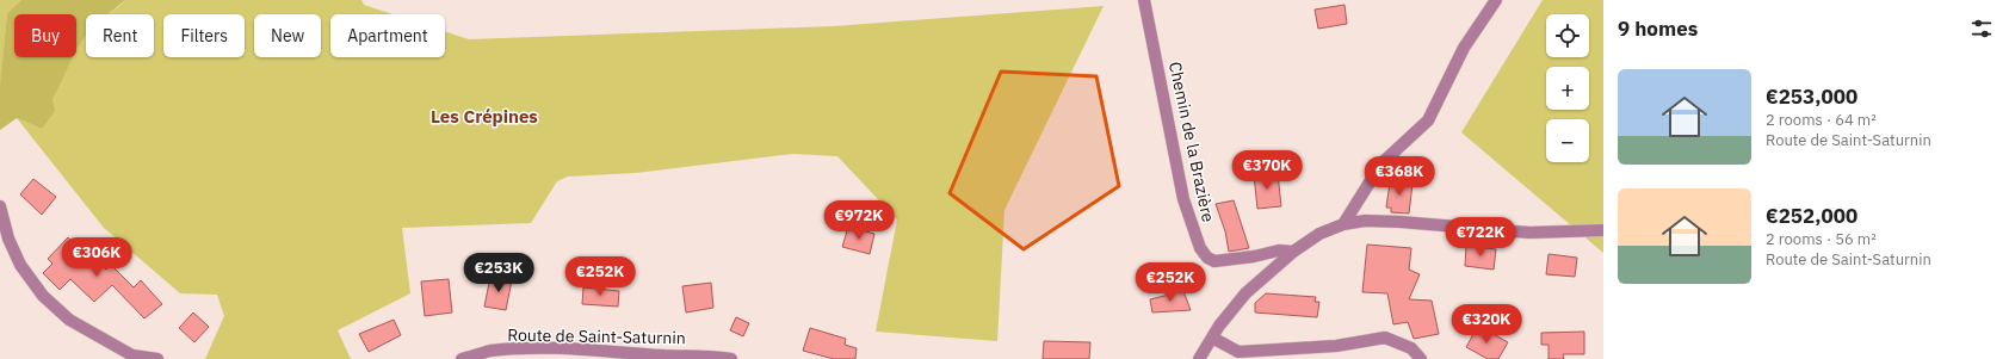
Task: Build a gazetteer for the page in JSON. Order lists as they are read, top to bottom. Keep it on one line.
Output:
{"streets":{"street":["Chemin de la Brazière","Route de Saint-Saturnin"]},"districts":["Les Crépines"],"page":{"heading":"9 homes","map_buttons":["+","−"],"chip":["Buy","Rent","Filters","New","Apartment"],"list":[{"name":"€253,000","note":"2 rooms · 64 m² · Route de Saint-Saturnin"},{"name":"€252,000","note":"2 rooms · 56 m² · Route de Saint-Saturnin"}],"price":["€370K","€368K","€972K","€722K","€306K","€253K","€252K","€252K","€320K"]}}
